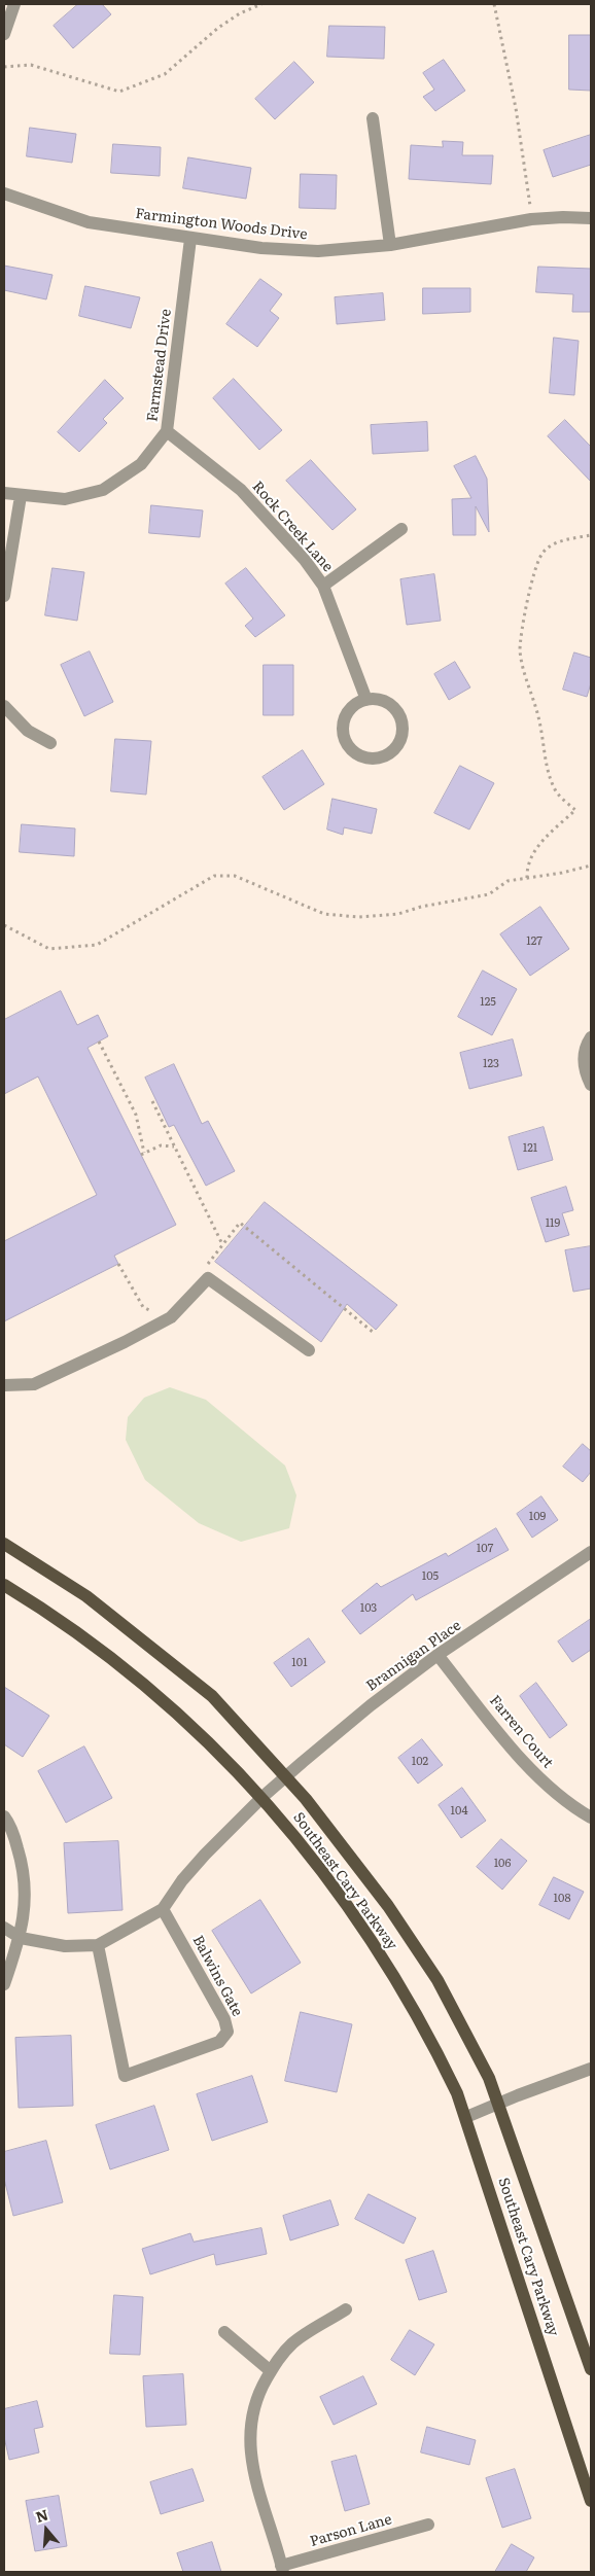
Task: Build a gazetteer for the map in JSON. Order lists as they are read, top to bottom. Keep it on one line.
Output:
{"streets":{"main road":["Southeast Cary Parkway"],"street":["Farmington Woods Drive","Farmstead Drive","Rock Creek Lane","Brannigan Place","Farren Court","Balwins Gate","Parson Lane"]},"crossings":[["Farmington Woods Drive","Farmstead Drive"],["Farmstead Drive","Rock Creek Lane"],["Brannigan Place","Farren Court"],["Brannigan Place","Southeast Cary Parkway"],["Brannigan Place","Balwins Gate"]],"house_numbers":["127","125","123","121","119","109","107","105","103","101","102","104","106","108"],"north":"top"}
